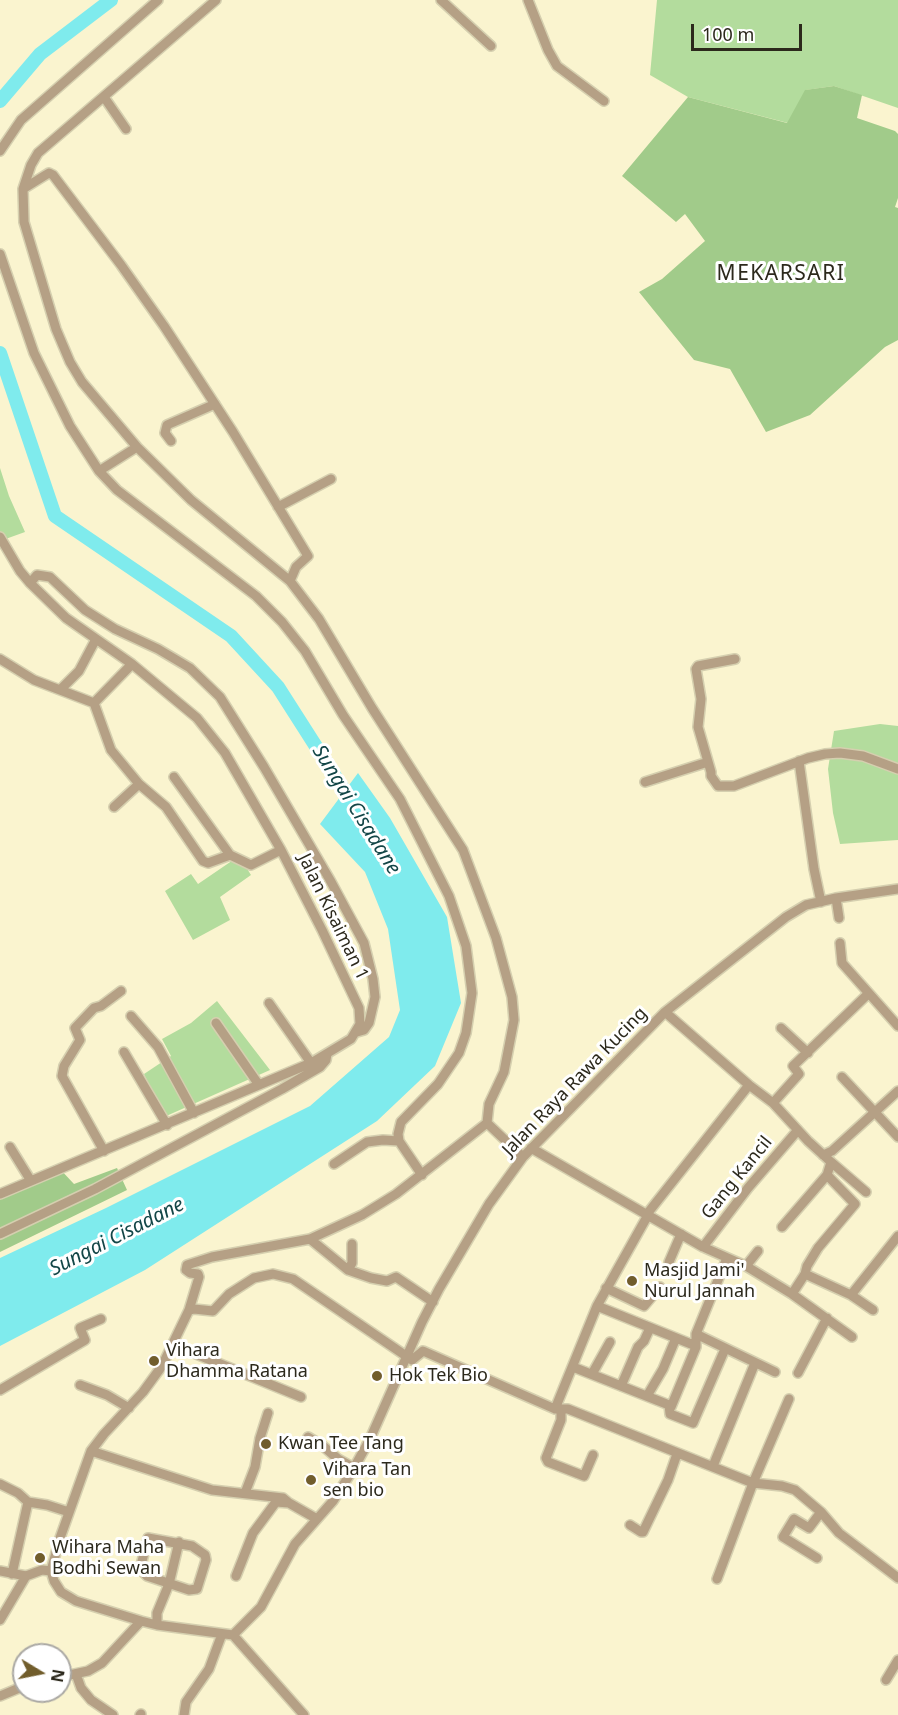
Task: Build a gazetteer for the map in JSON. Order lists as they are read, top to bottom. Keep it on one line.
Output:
{"streets":{"street":["Jalan Kisaiman 1","Jalan Raya Rawa Kucing","Gang Kancil"]},"districts":["MEKARSARI"],"water":["Sungai Cisadane"],"places":["Masjid Jami' Nurul Jannah","Vihara Dhamma Ratana","Hok Tek Bio","Kwan Tee Tang","Vihara Tan sen bio","Wihara Maha Bodhi Sewan"],"scale_bar":"100 m","north":"right"}
